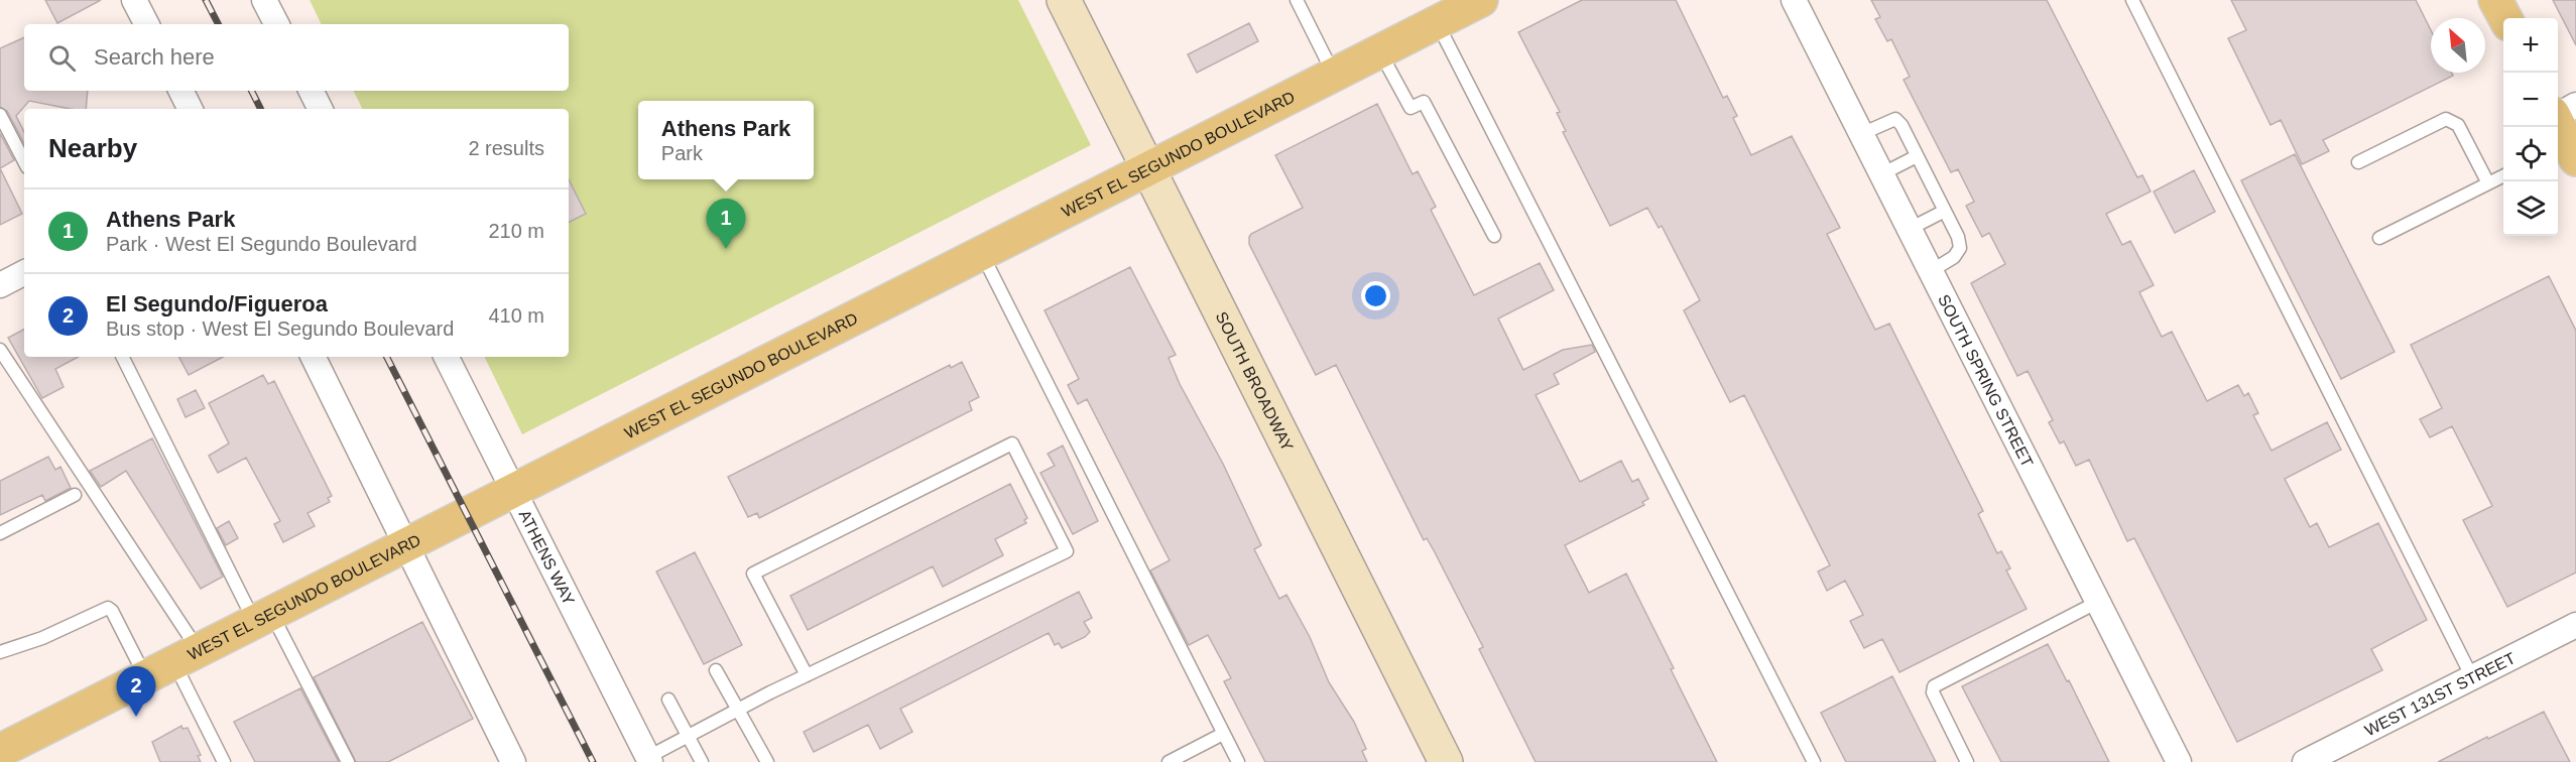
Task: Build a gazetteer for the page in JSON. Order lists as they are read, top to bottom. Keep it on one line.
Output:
{"streets":{"main road":["WEST EL SEGUNDO BOULEVARD","SOUTH BROADWAY"],"street":["SOUTH SPRING STREET","ATHENS WAY","WEST 131ST STREET"]},"crossings":[["WEST EL SEGUNDO BOULEVARD","SOUTH BROADWAY"],["WEST EL SEGUNDO BOULEVARD","ATHENS WAY"]],"north":"top left","page":{"map_buttons":["+","−"],"search":"Search here","popup":["Athens Park","Park"],"heading":["Nearby","2 results"],"list":[{"mark":"1","name":"Athens Park","note":"Park · West El Segundo Boulevard","value":"210 m"},{"mark":"2","name":"El Segundo/Figueroa","note":"Bus stop · West El Segundo Boulevard","value":"410 m"}],"pins":["1","2"]}}
